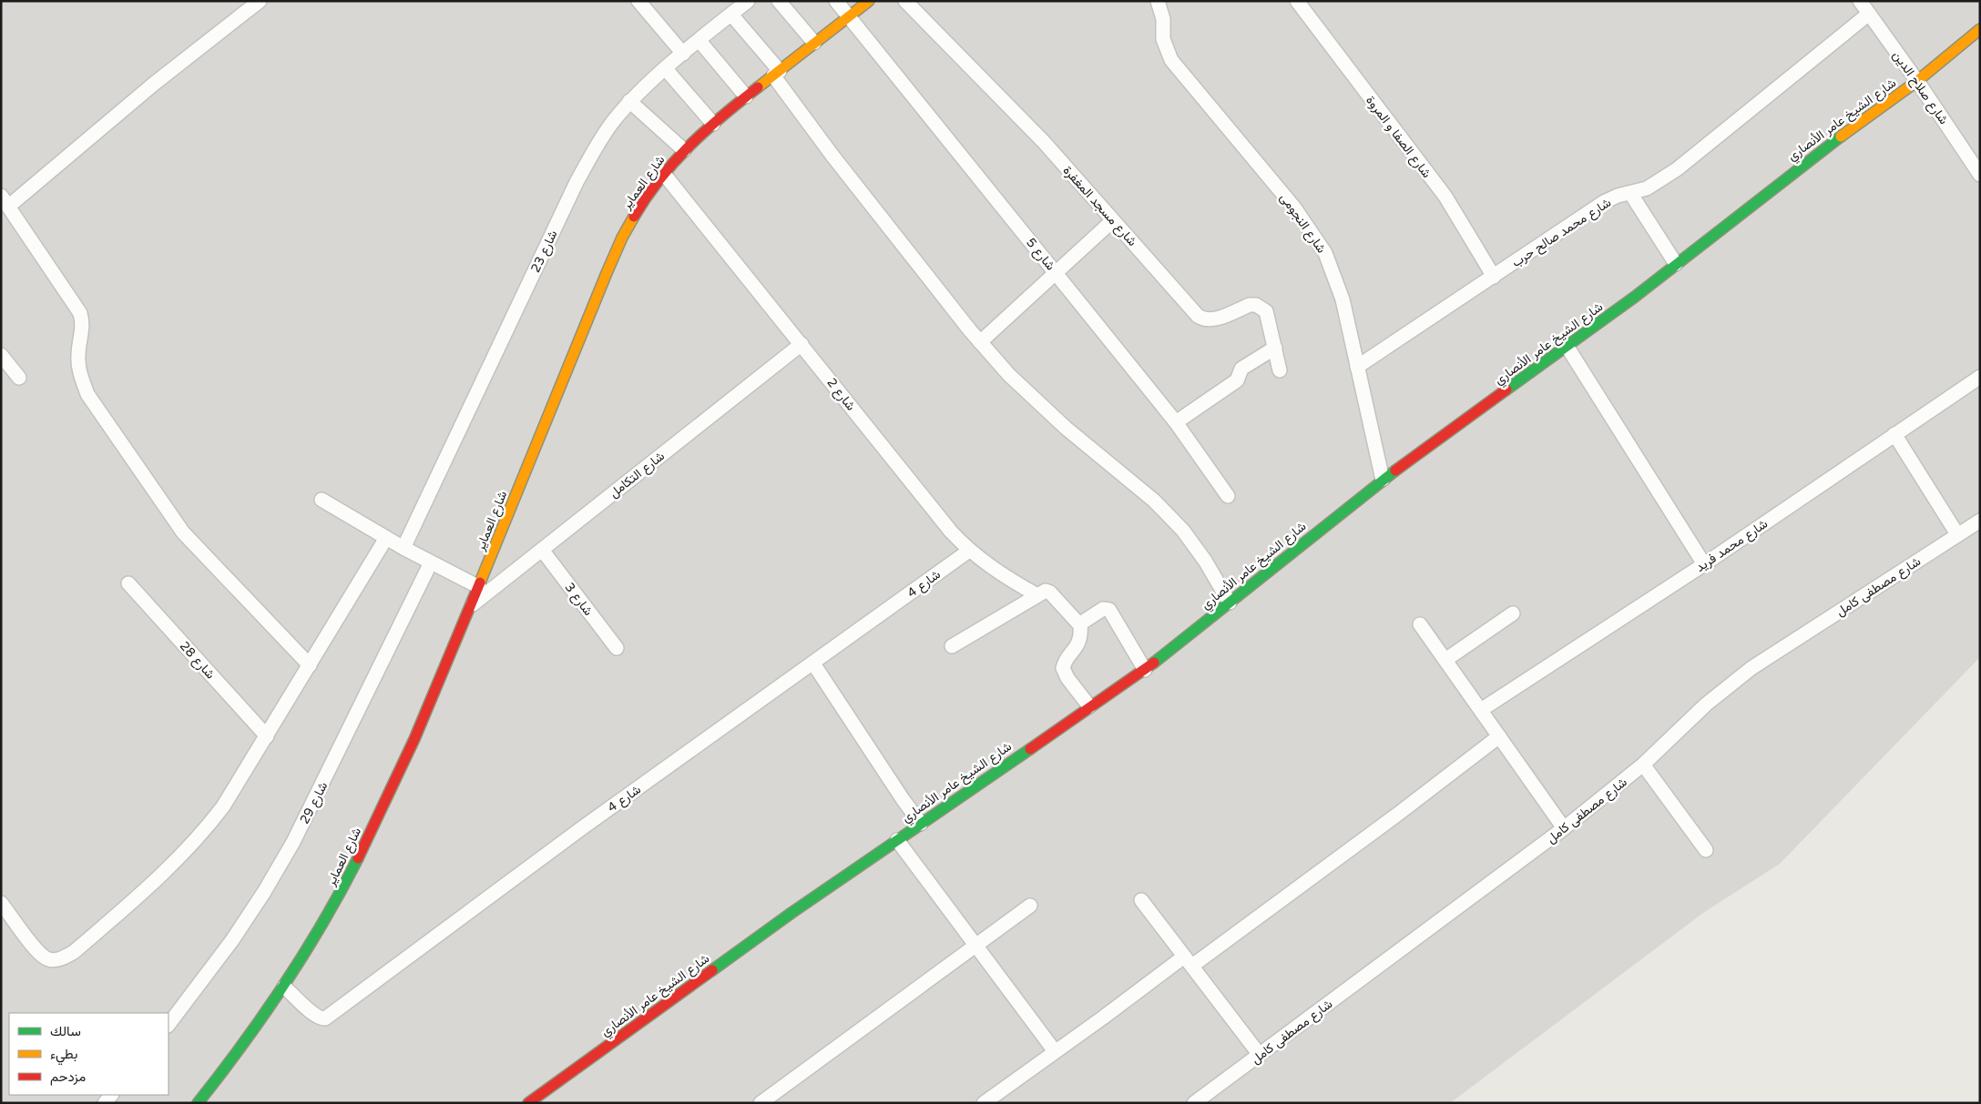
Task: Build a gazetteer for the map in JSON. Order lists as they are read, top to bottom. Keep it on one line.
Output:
{"streets":{"street":["شارع صلاح الدين","شارع الشيخ عامر الأنصاري","شارع الصفا و المروة","شارع العماير","شارع مسجد المغفرة","شارع النجومى","شارع محمد صالح حرب","شارع 23","شارع 5","شارع 2","شارع التكامل","شارع محمد فريد","شارع 4","شارع مصطفى كامل","شارع 3","شارع 28","شارع 29"]},"crossings":[["شارع صلاح الدين","شارع الشيخ عامر الأنصاري"],["شارع صلاح الدين","شارع محمد صالح حرب"],["شارع الشيخ عامر الأنصاري","شارع النجومى"],["شارع الصفا و المروة","شارع محمد صالح حرب"],["شارع العماير","شارع 5"],["شارع العماير","شارع 2"],["شارع العماير","شارع التكامل"],["شارع العماير","شارع 4"],["شارع النجومى","شارع محمد صالح حرب"],["شارع 2","شارع التكامل"],["شارع 2","شارع 4"],["شارع التكامل","شارع 3"]],"legend":["سالك","بطيء","مزدحم"]}
